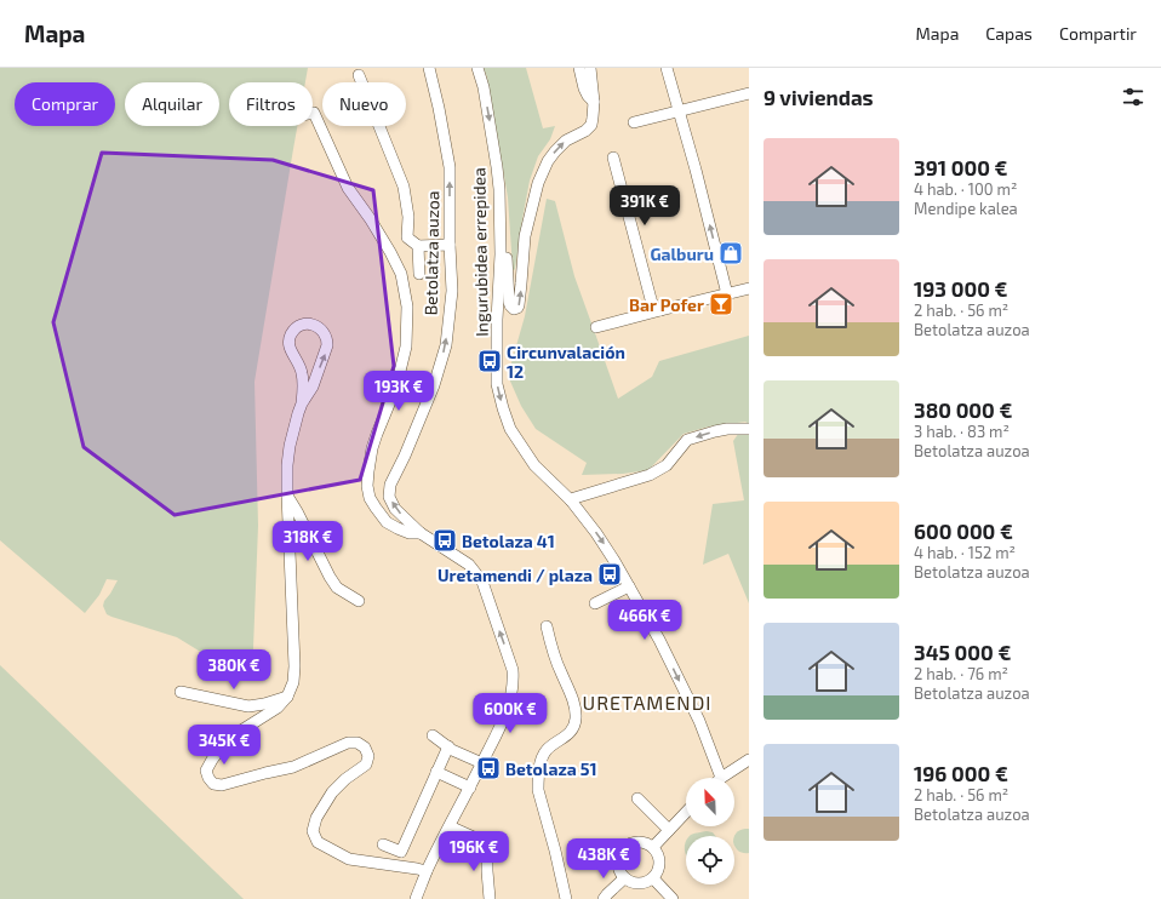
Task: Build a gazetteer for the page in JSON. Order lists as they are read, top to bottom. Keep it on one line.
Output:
{"streets":{"street":["Ingurubidea errepidea","Betolatza auzoa"]},"one_way":["Ingurubidea errepidea"],"districts":["URETAMENDI"],"places":{"shop":["Galburu"],"bar":["Bar Pofer"],"bus stop":["Circunvalación 12","Betolaza 41","Uretamendi / plaza","Betolaza 51"]},"north":"top left","page":{"header":"Mapa","nav":["Mapa","Capas","Compartir"],"heading":"9 viviendas","chip":["Comprar","Alquilar","Filtros","Nuevo"],"list":[{"name":"391 000 €","note":"4 hab. · 100 m² · Mendipe kalea"},{"name":"193 000 €","note":"2 hab. · 56 m² · Betolatza auzoa"},{"name":"380 000 €","note":"3 hab. · 83 m² · Betolatza auzoa"},{"name":"600 000 €","note":"4 hab. · 152 m² · Betolatza auzoa"},{"name":"345 000 €","note":"2 hab. · 76 m² · Betolatza auzoa"},{"name":"196 000 €","note":"2 hab. · 56 m² · Betolatza auzoa"}],"price":["391K €","193K €","318K €","466K €","380K €","600K €","345K €","196K €","438K €"]}}
